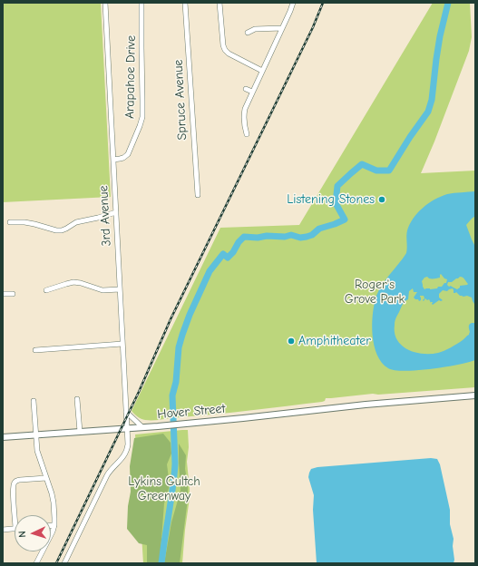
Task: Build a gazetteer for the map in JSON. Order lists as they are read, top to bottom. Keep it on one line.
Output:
{"streets":{"main road":["Hover Street"],"street":["Arapahoe Drive","Spruce Avenue","3rd Avenue"]},"crossings":[["Arapahoe Drive","3rd Avenue"],["3rd Avenue","Hover Street"]],"parks":["Roger's Grove Park","Lykins Gultch Greenway"],"places":["Listening Stones","Amphitheater"],"north":"left"}
